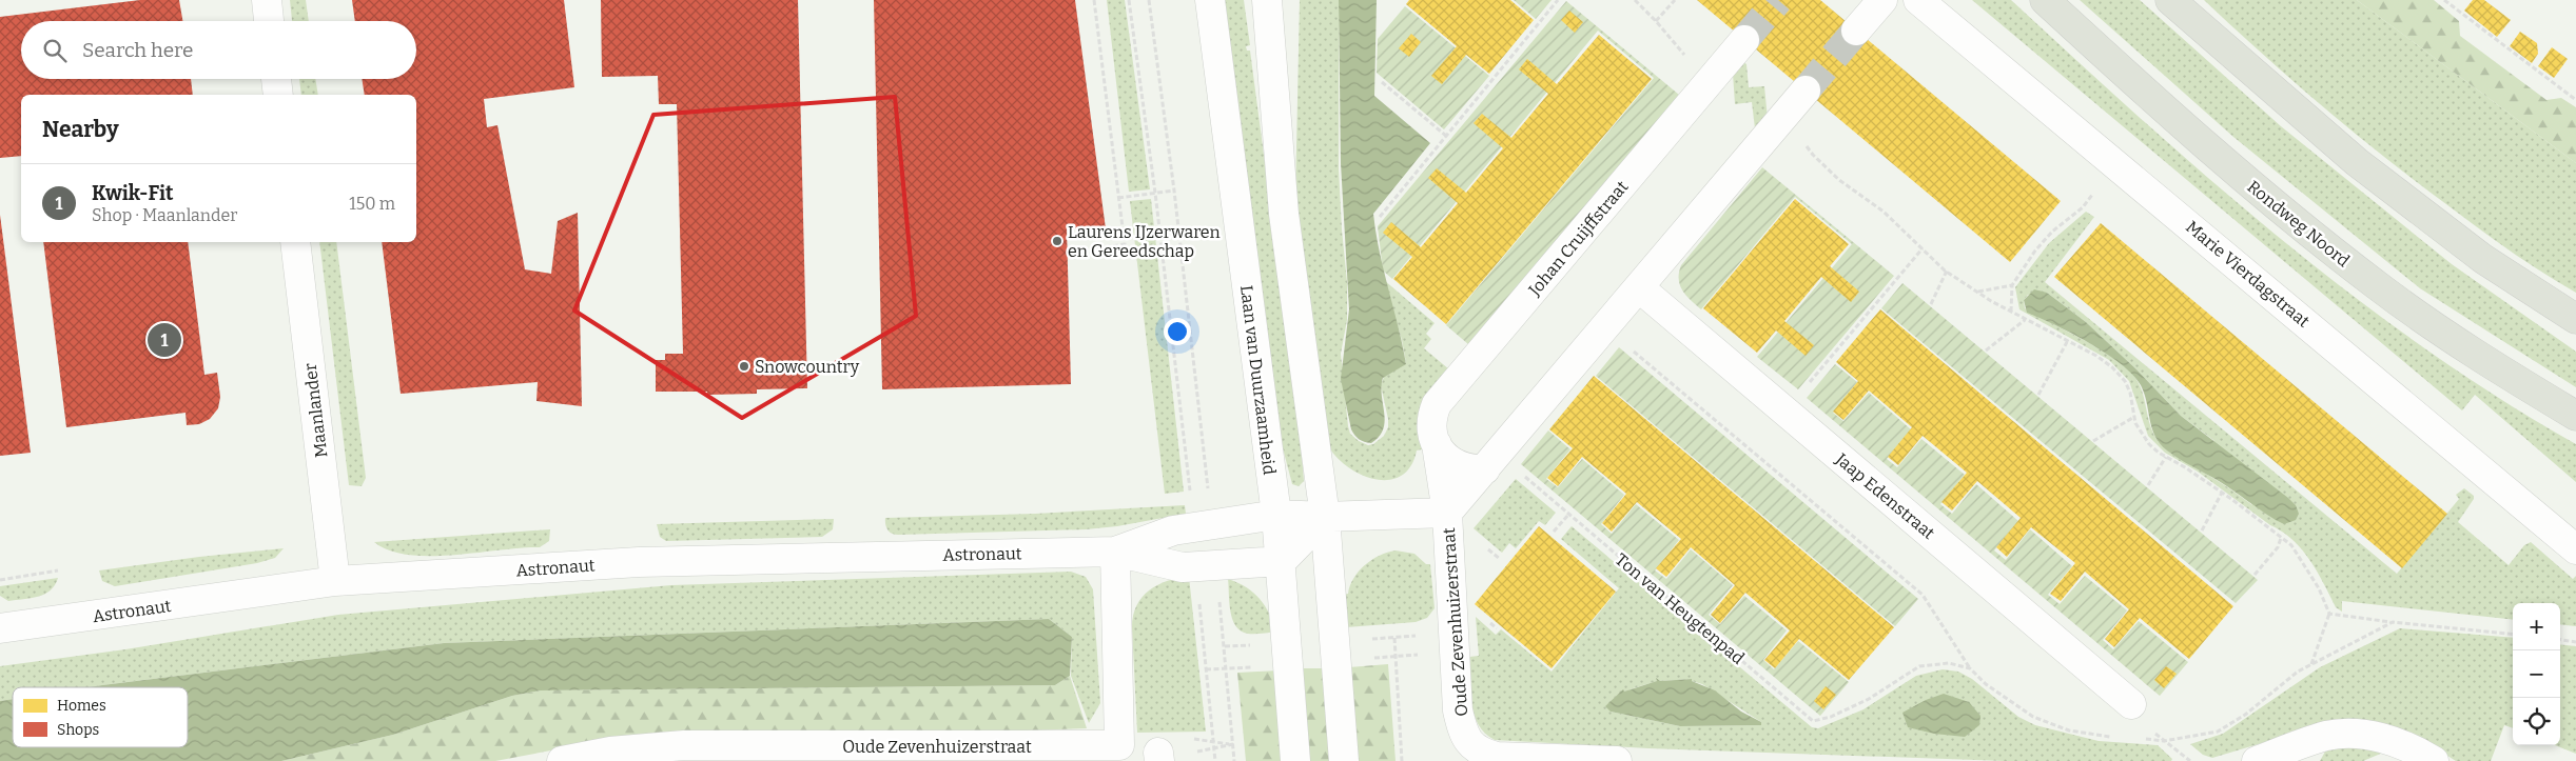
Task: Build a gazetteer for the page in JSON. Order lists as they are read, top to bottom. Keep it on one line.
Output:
{"streets":{"main road":["Rondweg Noord"],"street":["Johan Cruijffstraat","Marie Vierdagstraat","Laan van Duurzaamheid","Maanlander","Jaap Edenstraat","Astronaut","Oude Zevenhuizerstraat"],"path":["Ton van Heugtenpad"]},"crossings":[["Johan Cruijffstraat","Oude Zevenhuizerstraat"],["Laan van Duurzaamheid","Astronaut"],["Maanlander","Astronaut"],["Astronaut","Oude Zevenhuizerstraat"]],"places":["Laurens IJzerwaren en Gereedschap","Snowcountry"],"legend":["Homes","Shops"],"page":{"search":"Search here","heading":"Nearby","list":[{"mark":"1","name":"Kwik-Fit","note":"Shop · Maanlander","value":"150 m"}],"pins":"1","map_buttons":["+","−"]}}
